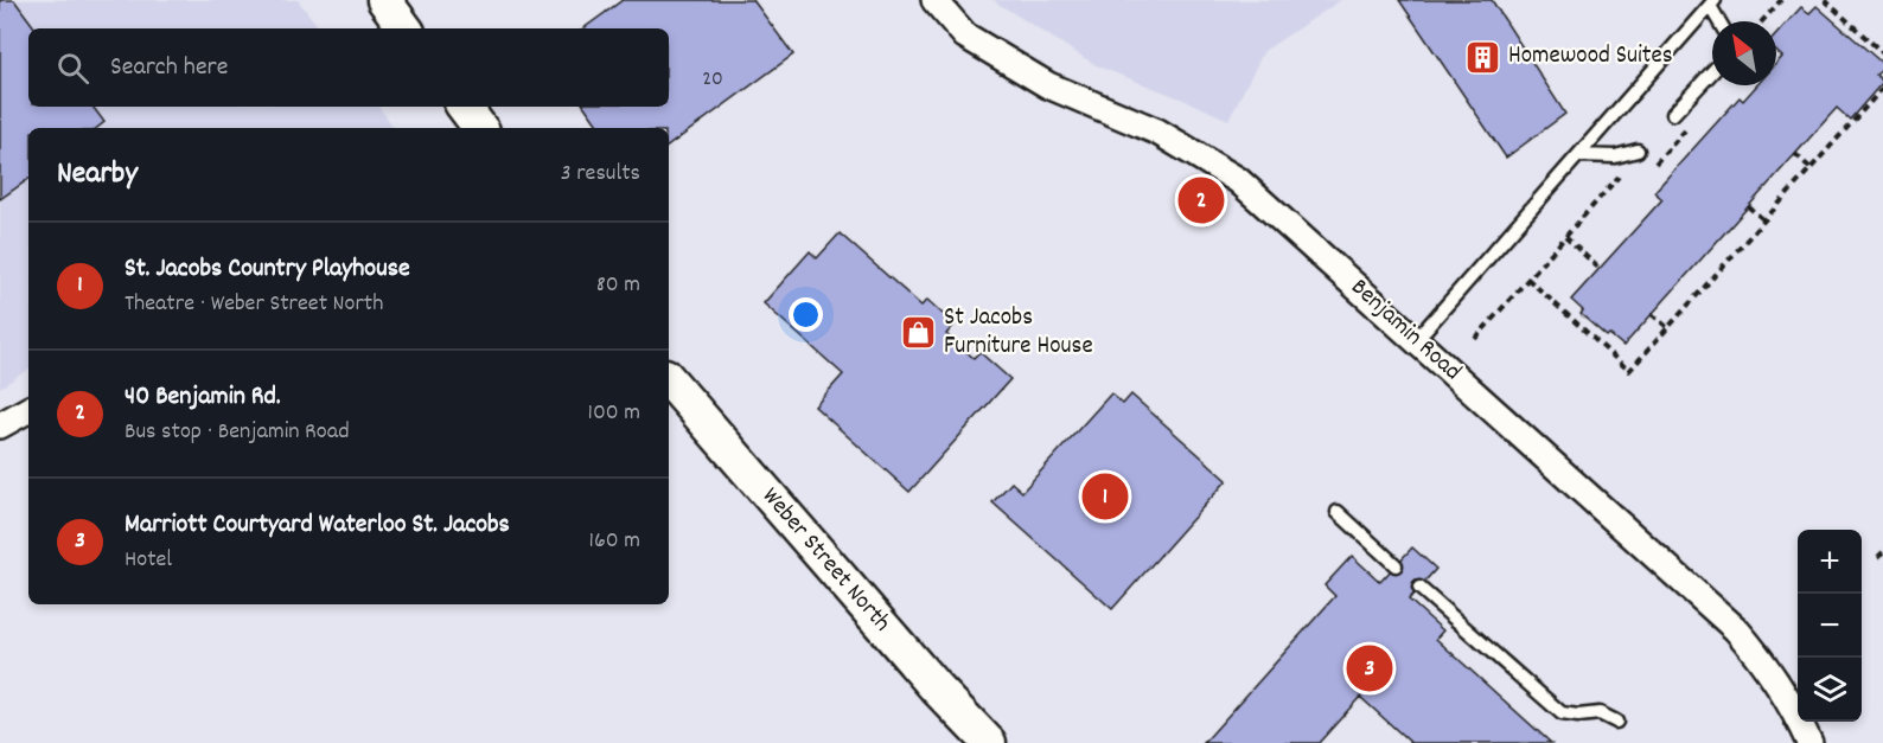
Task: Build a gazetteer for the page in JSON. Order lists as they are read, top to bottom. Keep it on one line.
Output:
{"streets":{"main road":["Weber Street North"],"street":["Benjamin Road"]},"places":{"building":["Homewood Suites"],"shop":["St Jacobs Furniture House"]},"house_numbers":["20"],"north":"top left","page":{"search":"Search here","heading":["Nearby","3 results"],"pins":["2","1","3"],"list":[{"mark":"1","name":"St. Jacobs Country Playhouse","note":"Theatre · Weber Street North","value":"80 m"},{"mark":"2","name":"40 Benjamin Rd.","note":"Bus stop · Benjamin Road","value":"100 m"},{"mark":"3","name":"Marriott Courtyard Waterloo St. Jacobs","note":"Hotel","value":"160 m"}],"map_buttons":["+","−"]}}
